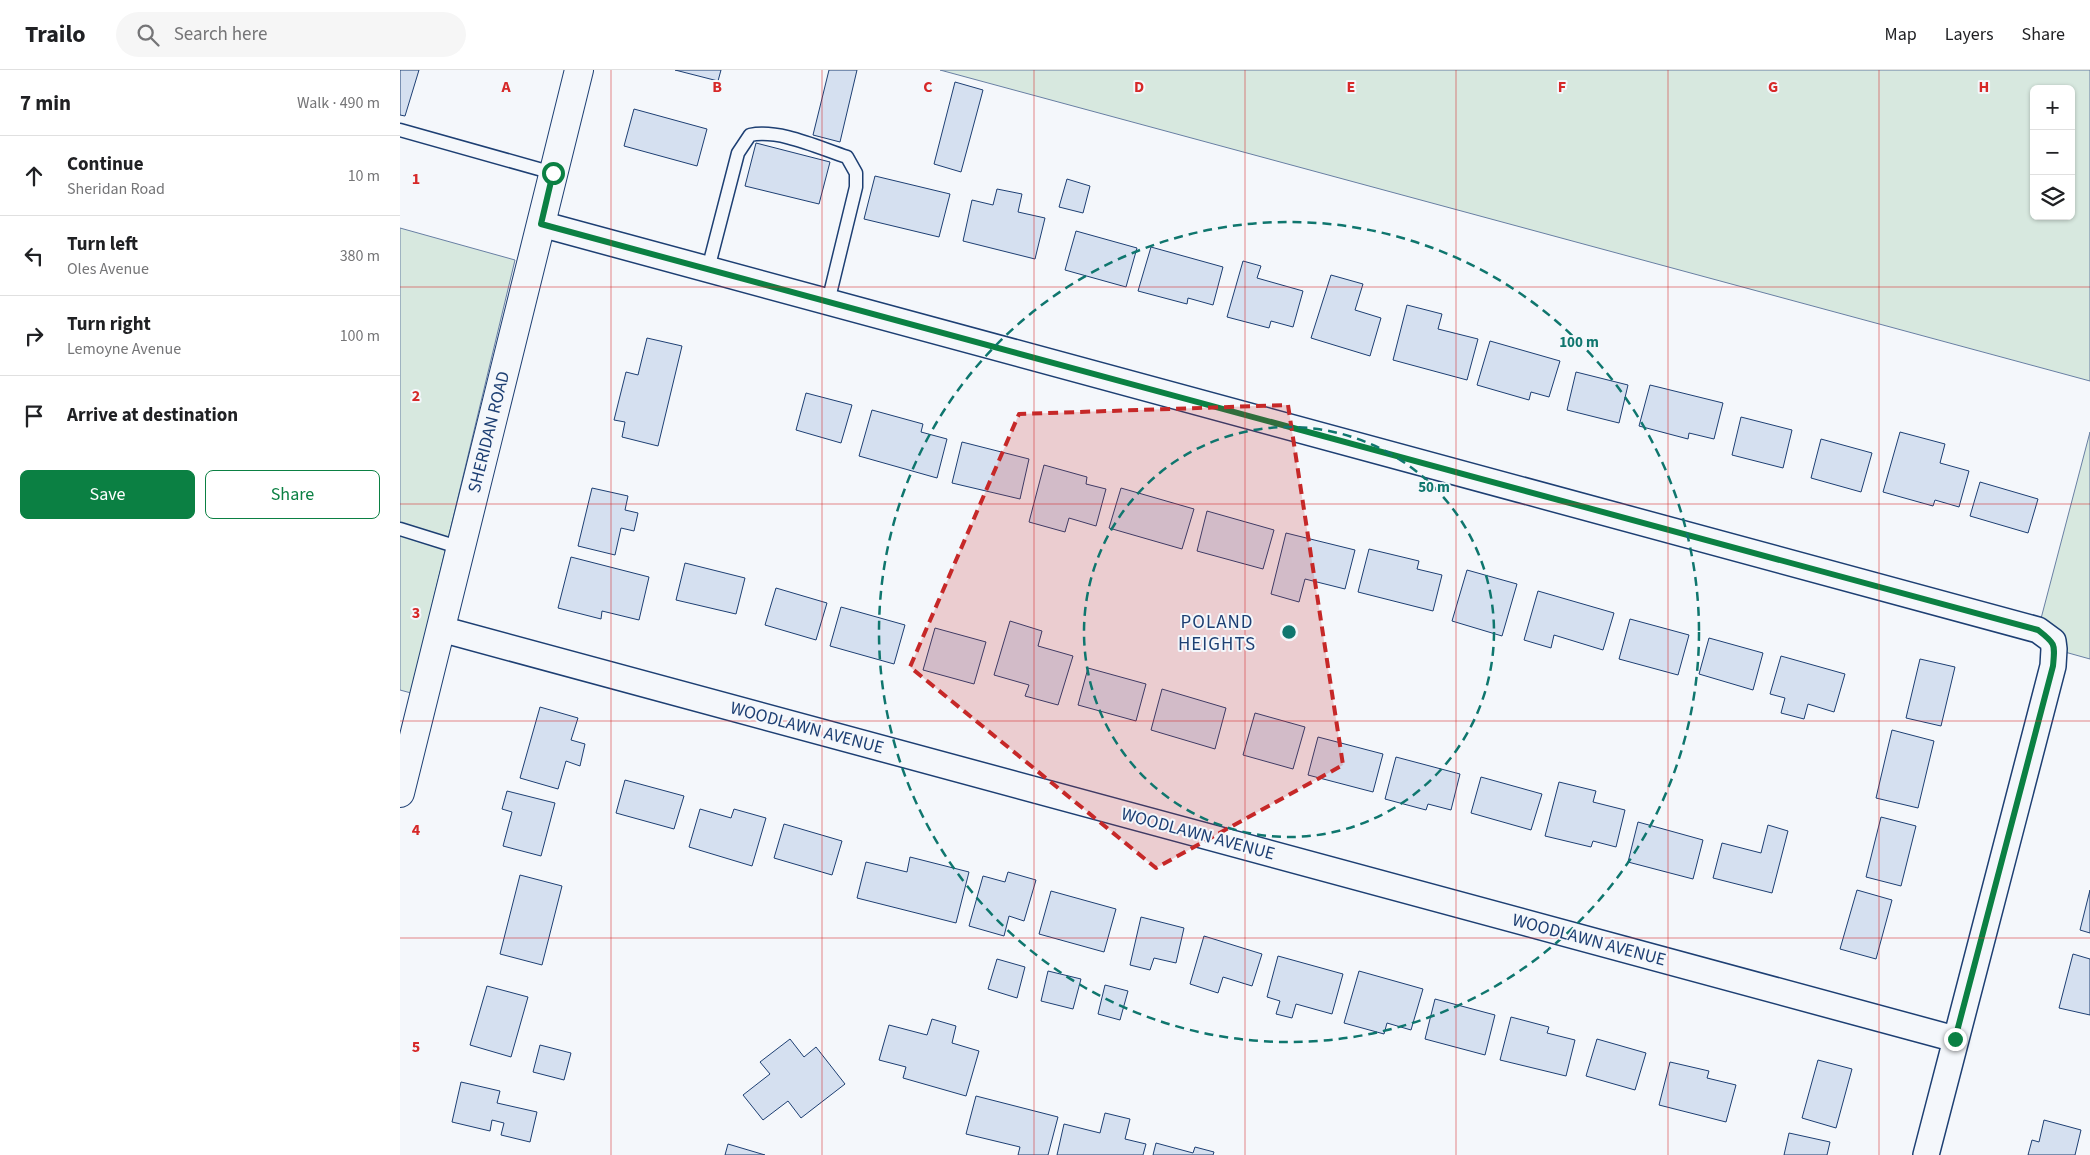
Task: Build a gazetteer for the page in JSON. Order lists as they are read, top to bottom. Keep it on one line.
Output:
{"streets":{"street":["SHERIDAN ROAD","WOODLAWN AVENUE"]},"crossings":[["SHERIDAN ROAD","WOODLAWN AVENUE"]],"districts":["POLAND HEIGHTS"],"page":{"header":"Trailo","search":"Search here","nav":["Map","Layers","Share"],"heading":["7 min","Walk · 490 m"],"map_buttons":["+","−"],"list":[["Continue","Sheridan Road","10 m"],["Turn left","Oles Avenue","380 m"],["Turn right","Lemoyne Avenue","100 m"],"Arrive at destination"],"buttons":["Save","Share"]},"grid":{"columns":["A","B","C","D","E","F","G","H"],"rows":["1","2","3","4","5"]},"rings":["100 m","50 m"]}
